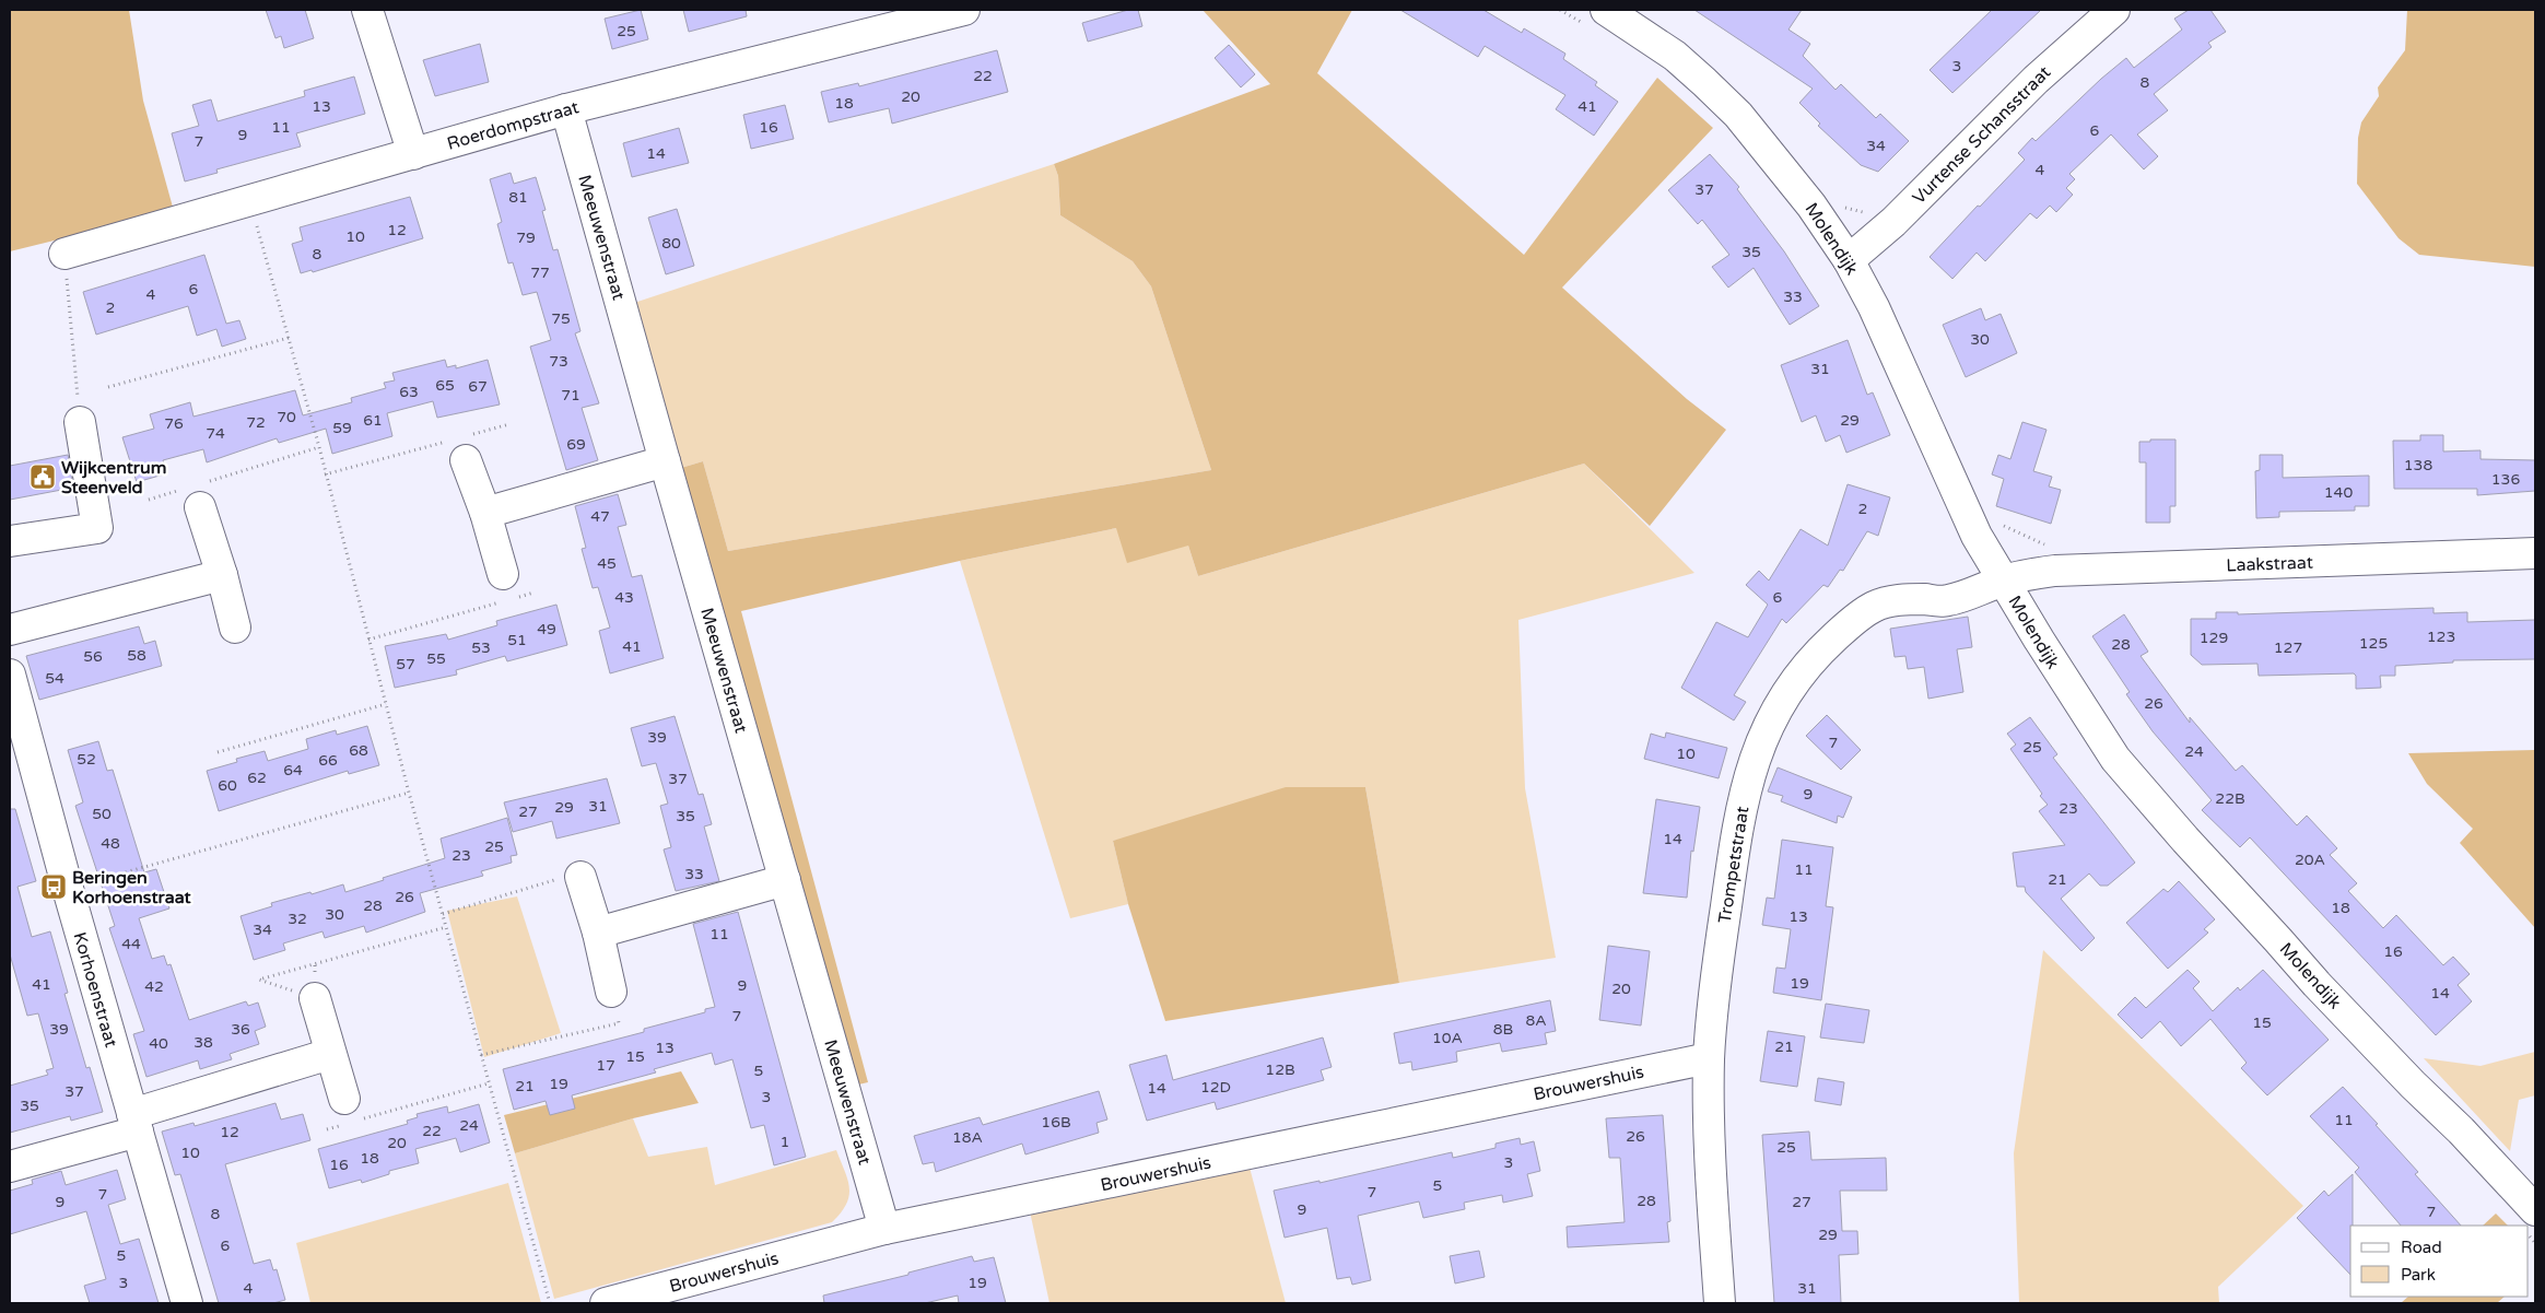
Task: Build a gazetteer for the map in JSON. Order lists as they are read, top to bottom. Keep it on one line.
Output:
{"streets":{"street":["Roerdompstraat","Vurtense Schansstraat","Meeuwenstraat","Molendijk","Laakstraat","Trompetstraat","Korhoenstraat","Brouwershuis"]},"crossings":[["Roerdompstraat","Meeuwenstraat"],["Vurtense Schansstraat","Molendijk"],["Meeuwenstraat","Brouwershuis"],["Molendijk","Laakstraat"],["Molendijk","Trompetstraat"],["Laakstraat","Trompetstraat"],["Trompetstraat","Brouwershuis"]],"places":{"public building":["Wijkcentrum Steenveld"],"bus stop":["Beringen Korhoenstraat"]},"house_numbers":["25","3","22","8","20","18","13","41","11","16","6","9","7","34","14","4","37","81","12","10","79","80","35","8","77","6","4","33","2","75","30","73","31","65","67","63","71","70","61","29","72","76","59","74","69","138","136","140","2","47","45","43","6","49","123","129","51","125","28","41","53","127","58","56","55","57","54","26","39","7","25","68","24","10","52","66","64","62","37","60","9","22B","31","29","23","27","50","35","14","48","25","23","20A","11","33","21","26","28","18","30","13","32","34","11","44","16","19","41","9","42","20","14","7","8A","15","39","36","8B","10A","38","40","21","13","15","17","12B","5","19","21","12D","14","37","3","35","11","16B","24","22","12","26","18A","1","20","25","10","18","3","16","5","7","7","28","9","27","9","7","8","29","6","5","3","19","4","31"],"legend":["Road","Park"]}
